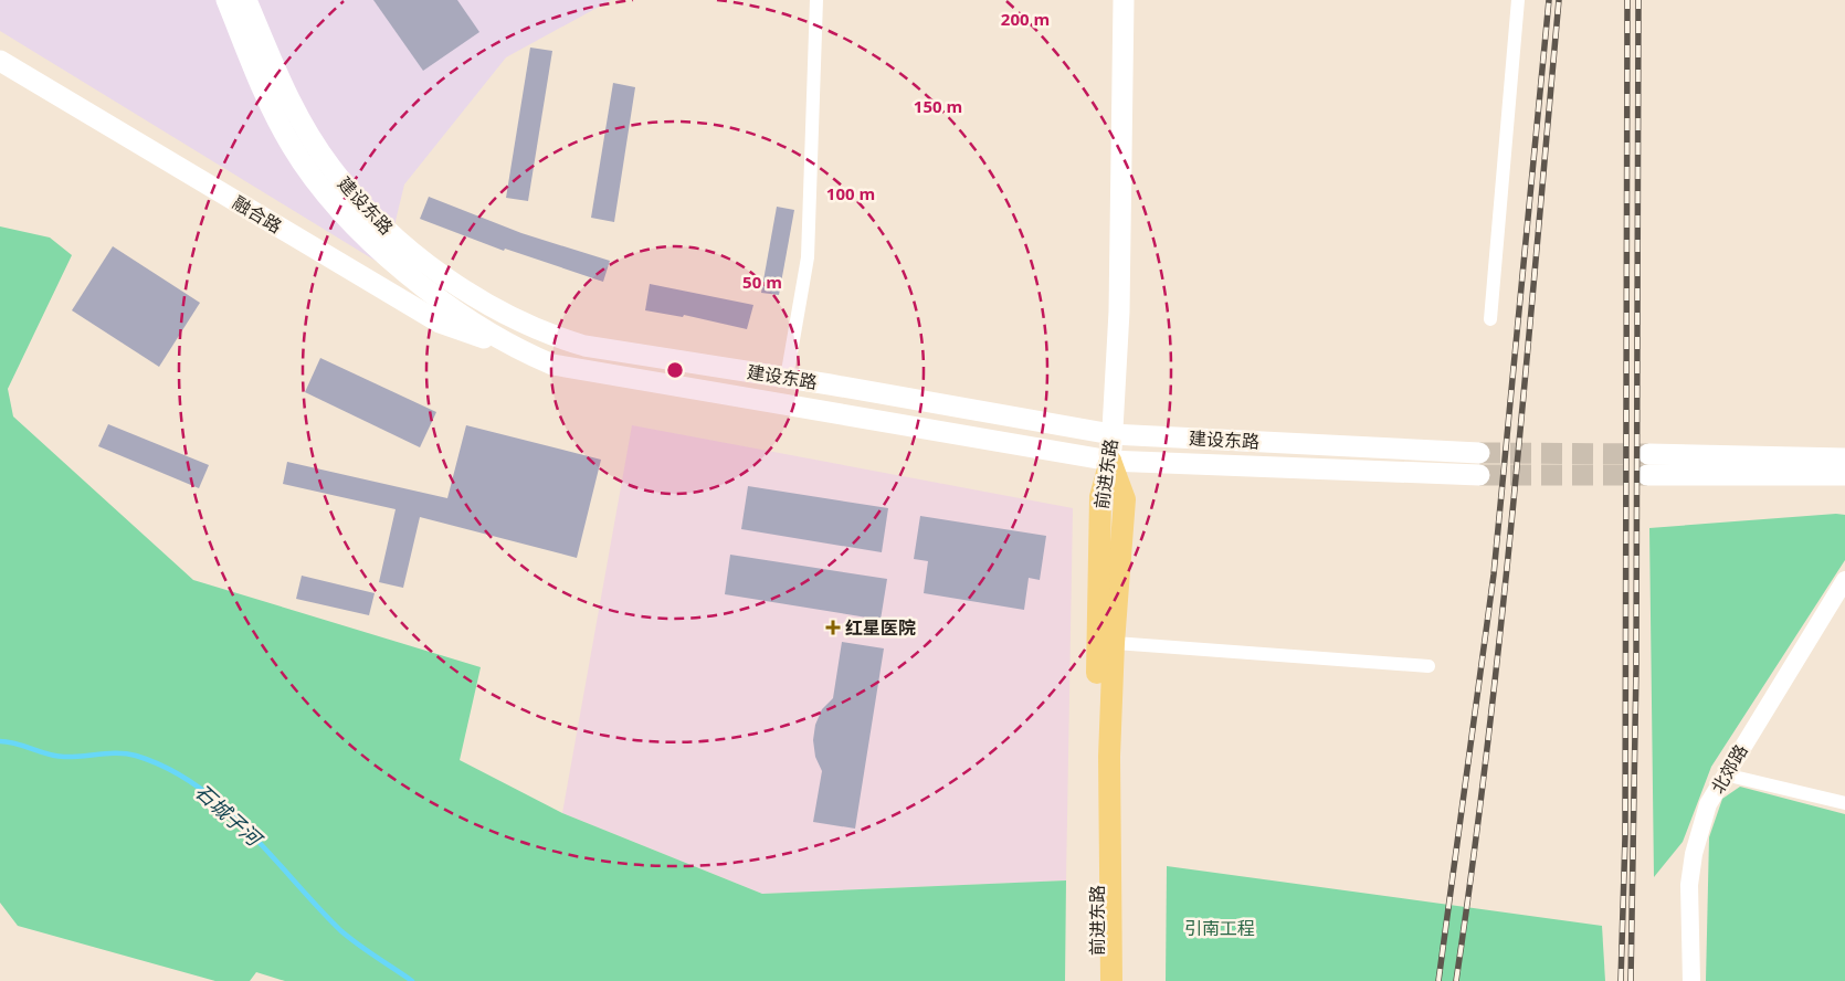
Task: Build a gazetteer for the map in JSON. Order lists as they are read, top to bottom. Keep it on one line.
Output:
{"streets":{"main road":["建设东路","融合路","前进东路"],"street":["北郊路"]},"crossings":[["建设东路","融合路"],["建设东路","前进东路"]],"water":["石城子河"],"parks":["引南工程"],"places":{"health":["红星医院"]},"rings":["200 m","150 m","100 m","50 m"]}
